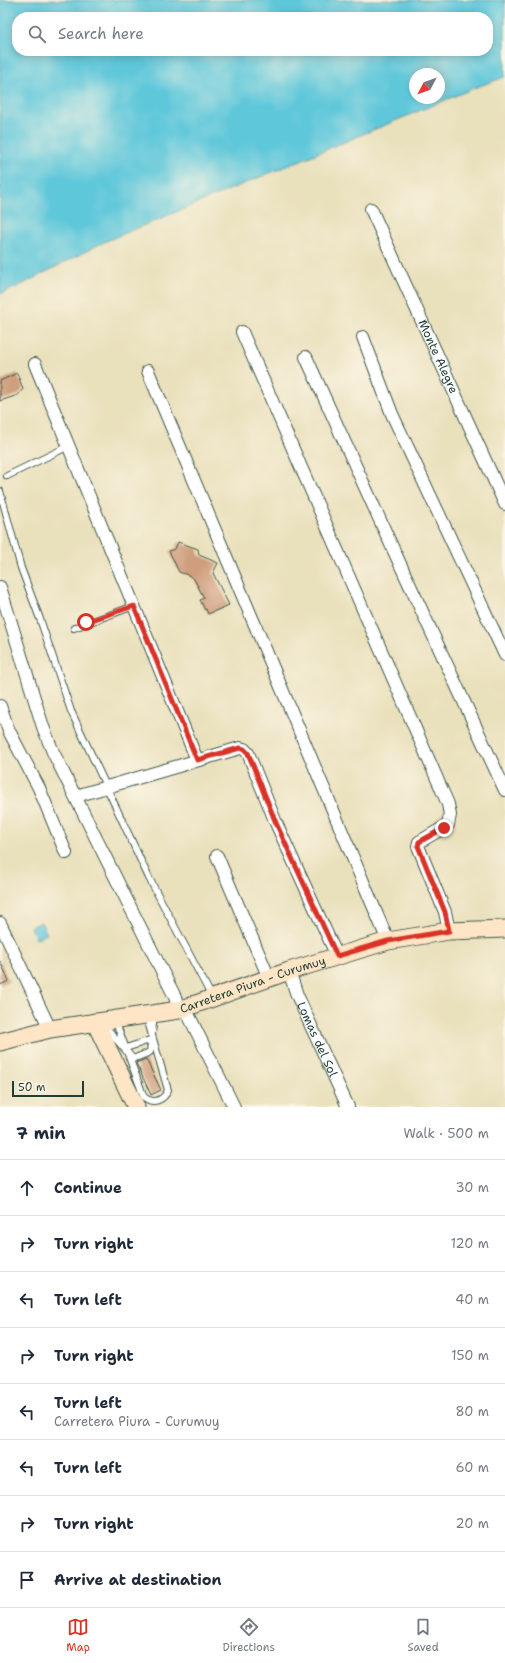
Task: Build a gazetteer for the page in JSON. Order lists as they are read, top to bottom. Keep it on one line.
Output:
{"streets":{"main road":["Carretera Piura - Curumuy"],"street":["Monte Alegre","Lomas del Sol"]},"crossings":[["Carretera Piura - Curumuy","Lomas del Sol"]],"scale_bar":"50 m","north":"bottom left","page":{"search":"Search here","scale":"50 m","heading":["7 min","Walk · 500 m"],"list":[["Continue","30 m"],["Turn right","120 m"],["Turn left","40 m"],["Turn right","150 m"],["Turn left","Carretera Piura - Curumuy","80 m"],["Turn left","60 m"],["Turn right","20 m"],"Arrive at destination"],"nav":["Map","Directions","Saved"]}}
